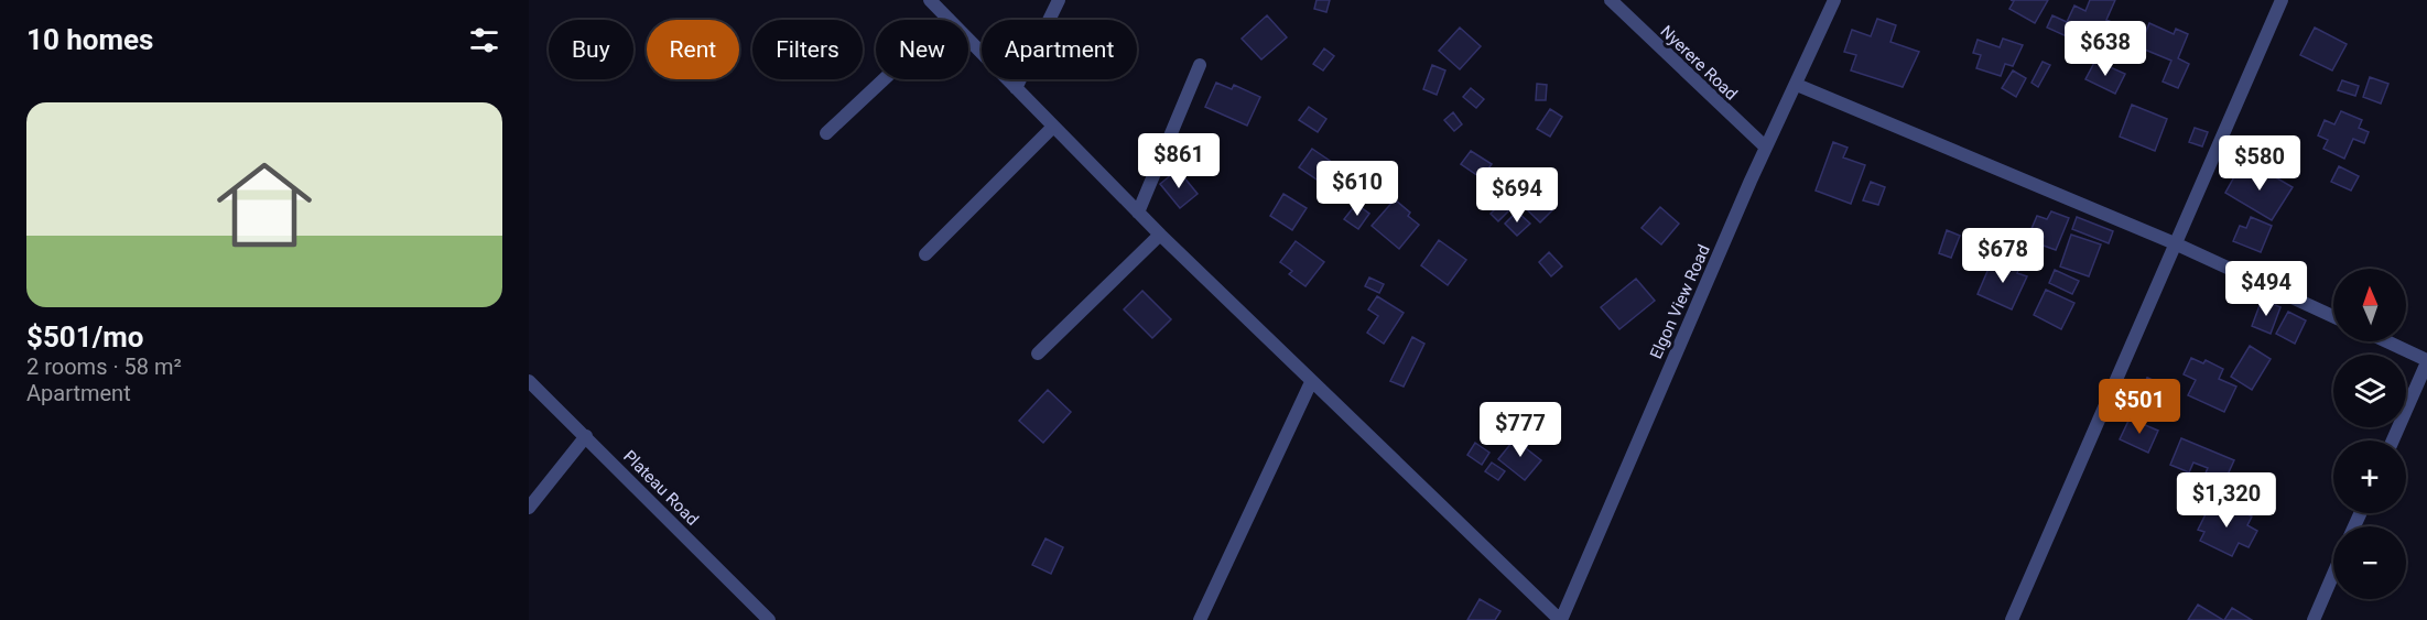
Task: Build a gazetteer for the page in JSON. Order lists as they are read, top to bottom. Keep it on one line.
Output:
{"streets":{"street":["Nyerere Road","Elgon View Road","Plateau Road"]},"crossings":[["Nyerere Road","Elgon View Road"]],"north":"top","page":{"heading":"10 homes","chip":["Buy","Rent","Filters","New","Apartment"],"price":["$638","$861","$580","$610","$694","$678","$494","$501","$777","$1,320"],"list":[{"name":"$501/mo","note":"2 rooms · 58 m² · Apartment"}],"map_buttons":["+","−"]}}
